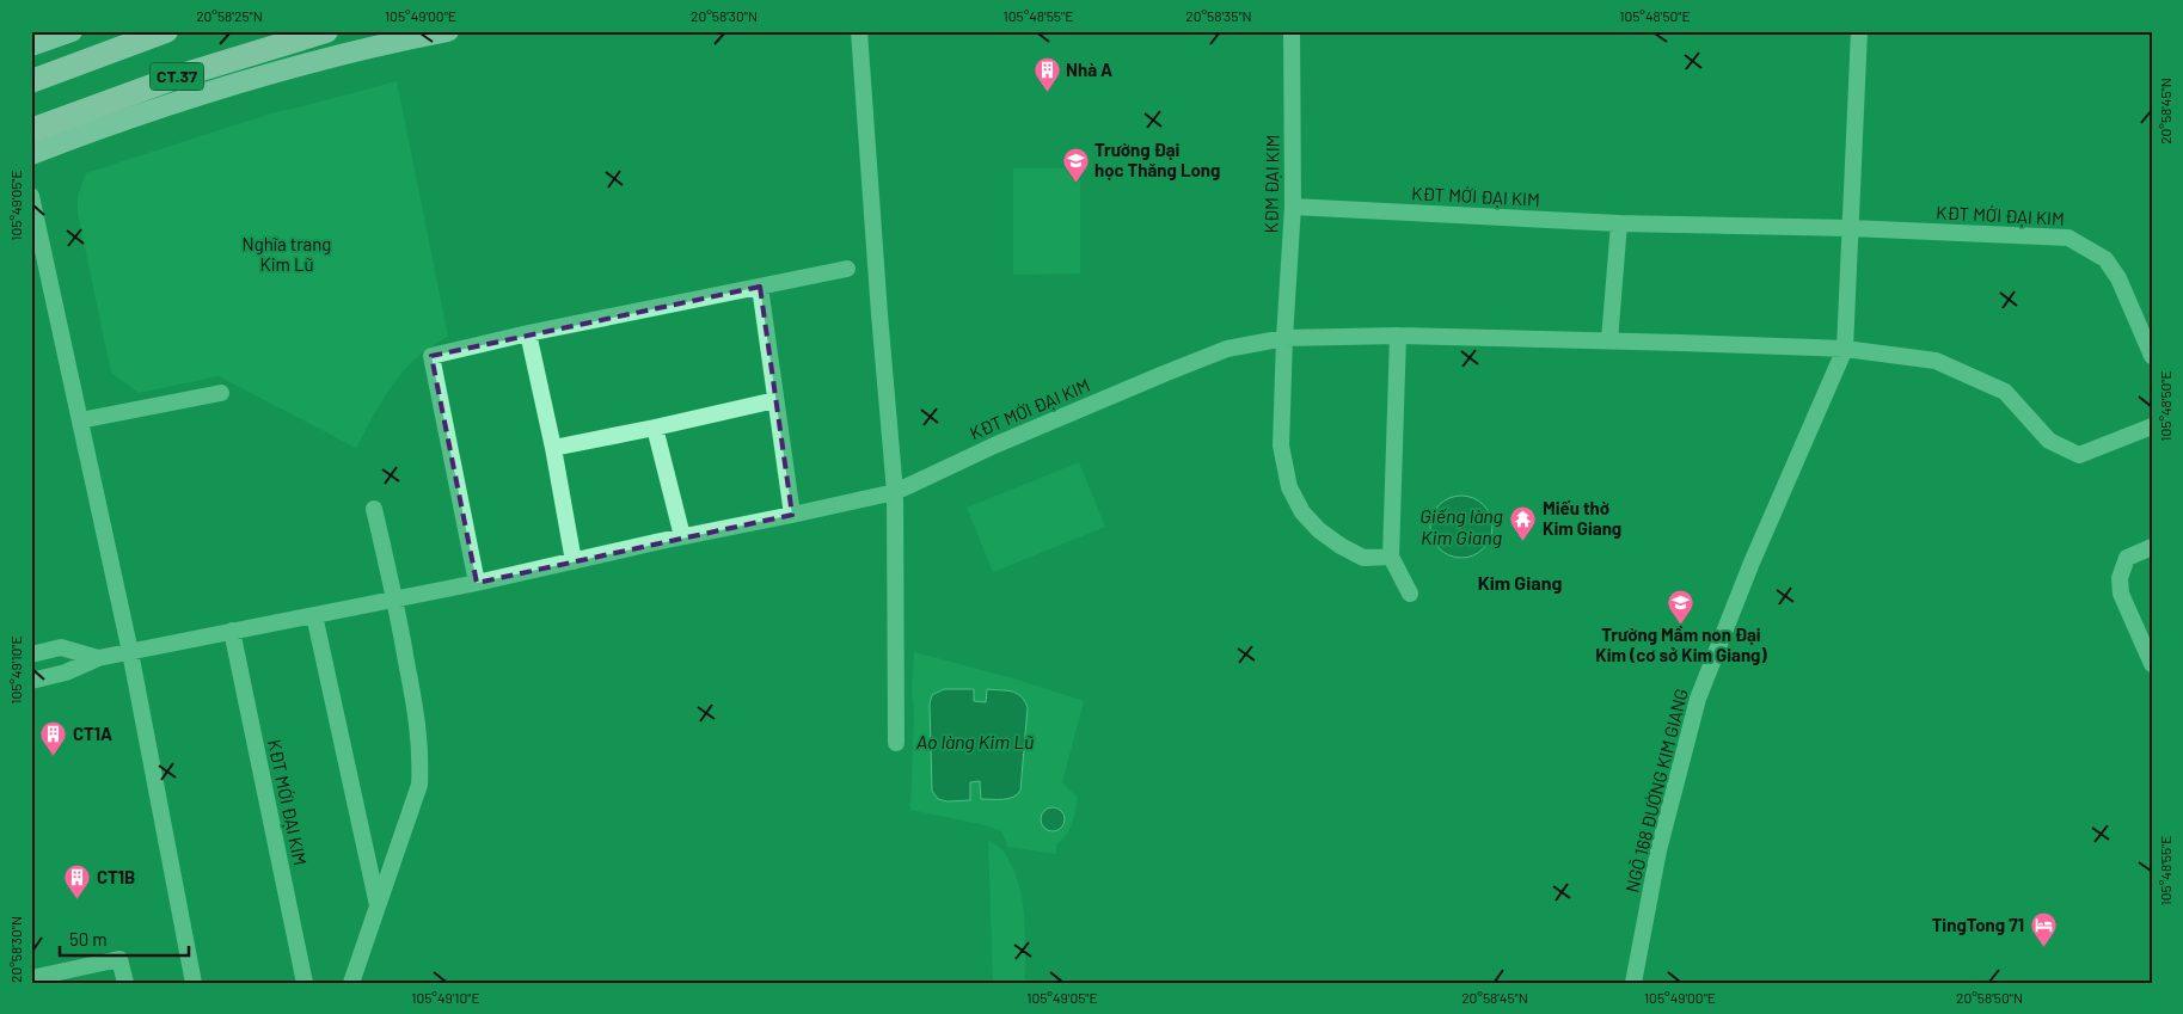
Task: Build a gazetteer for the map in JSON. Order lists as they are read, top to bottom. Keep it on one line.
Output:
{"streets":{"highway":["CT.37"],"street":["KĐM ĐẠI KIM","KĐT MỚI ĐẠI KIM","NGÕ 168 ĐƯỜNG KIM GIANG"]},"crossings":[["KĐM ĐẠI KIM","KĐT MỚI ĐẠI KIM"],["KĐT MỚI ĐẠI KIM","NGÕ 168 ĐƯỜNG KIM GIANG"]],"districts":["Kim Giang"],"water":["Giếng làng Kim Giang","Ao làng Kim Lũ"],"parks":["Nghĩa trang Kim Lũ"],"places":{"building":["Nhà A","CT1A","CT1B"],"school or university":["Trường Đại học Thăng Long","Trường Mầm non Đại Kim (cơ sở Kim Giang)"],"temple":["Miếu thờ Kim Giang"],"hotel":["TingTong 71"]},"scale_bar":"50 m","coordinates":["20°58'25\"N","105°49'00\"E","20°58'30\"N","105°48'55\"E","20°58'35\"N","105°48'50\"E","20°58'45\"N","105°49'05\"E","105°49'10\"E","20°58'50\"N"]}
